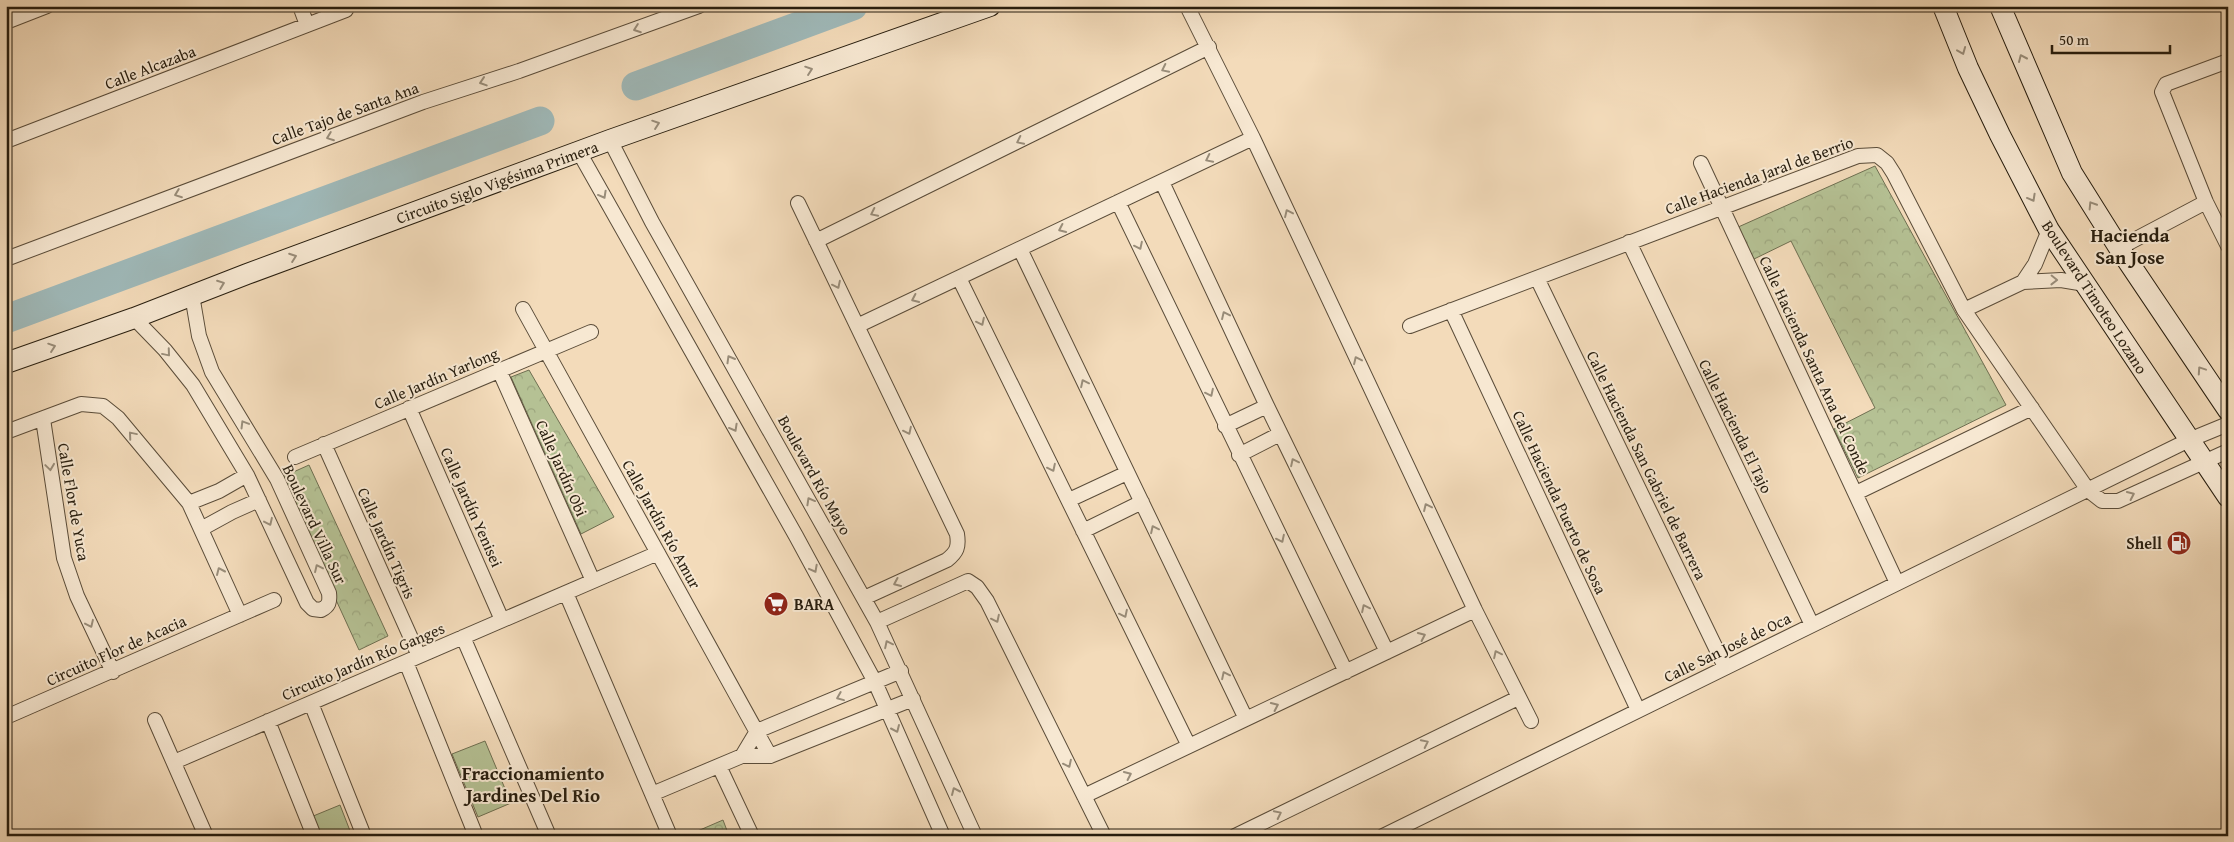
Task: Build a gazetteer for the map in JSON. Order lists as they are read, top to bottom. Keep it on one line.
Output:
{"streets":{"main road":["Circuito Siglo Vigésima Primera","Boulevard Timoteo Lozano"],"street":["Calle Alcazaba","Calle Tajo de Santa Ana","Calle Hacienda Jaral de Berrio","Calle Hacienda Santa Ana del Conde","Calle Jardín Yarlong","Calle Hacienda El Tajo","Calle Hacienda San Gabriel de Barrera","Calle Jardín Obi","Boulevard Río Mayo","Calle Flor de Yuca","Calle Hacienda Puerto de Sosa","Calle Jardín Yenisei","Boulevard Villa Sur","Calle Jardín Río Amur","Calle Jardín Tigris","Calle San José de Oca","Circuito Flor de Acacia","Circuito Jardín Río Ganges"]},"crossings":[["Calle Hacienda Jaral de Berrio","Calle Hacienda Santa Ana del Conde"],["Calle Hacienda Jaral de Berrio","Calle Hacienda El Tajo"],["Calle Hacienda Jaral de Berrio","Calle Hacienda San Gabriel de Barrera"],["Calle Hacienda Jaral de Berrio","Calle Hacienda Puerto de Sosa"],["Calle Hacienda Jaral de Berrio","Calle San José de Oca"],["Circuito Siglo Vigésima Primera","Boulevard Río Mayo"],["Circuito Siglo Vigésima Primera","Boulevard Villa Sur"],["Boulevard Timoteo Lozano","Calle San José de Oca"],["Calle Hacienda Santa Ana del Conde","Calle San José de Oca"],["Calle Jardín Yarlong","Calle Jardín Obi"],["Calle Jardín Yarlong","Calle Jardín Yenisei"],["Calle Jardín Yarlong","Calle Jardín Río Amur"],["Calle Jardín Yarlong","Calle Jardín Tigris"],["Calle Hacienda El Tajo","Calle San José de Oca"],["Calle Hacienda San Gabriel de Barrera","Calle San José de Oca"],["Calle Jardín Obi","Circuito Jardín Río Ganges"],["Calle Flor de Yuca","Circuito Flor de Acacia"],["Calle Hacienda Puerto de Sosa","Calle San José de Oca"],["Calle Jardín Yenisei","Circuito Jardín Río Ganges"],["Calle Jardín Río Amur","Circuito Jardín Río Ganges"],["Calle Jardín Tigris","Circuito Jardín Río Ganges"]],"one_way":["Calle Tajo de Santa Ana","Circuito Siglo Vigésima Primera","Calle Flor de Yuca"],"districts":["Hacienda San Jose","Fraccionamiento Jardines Del Rio"],"places":{"fuel station":["Shell"],"supermarket":["BARA"]},"scale_bar":"50 m"}
